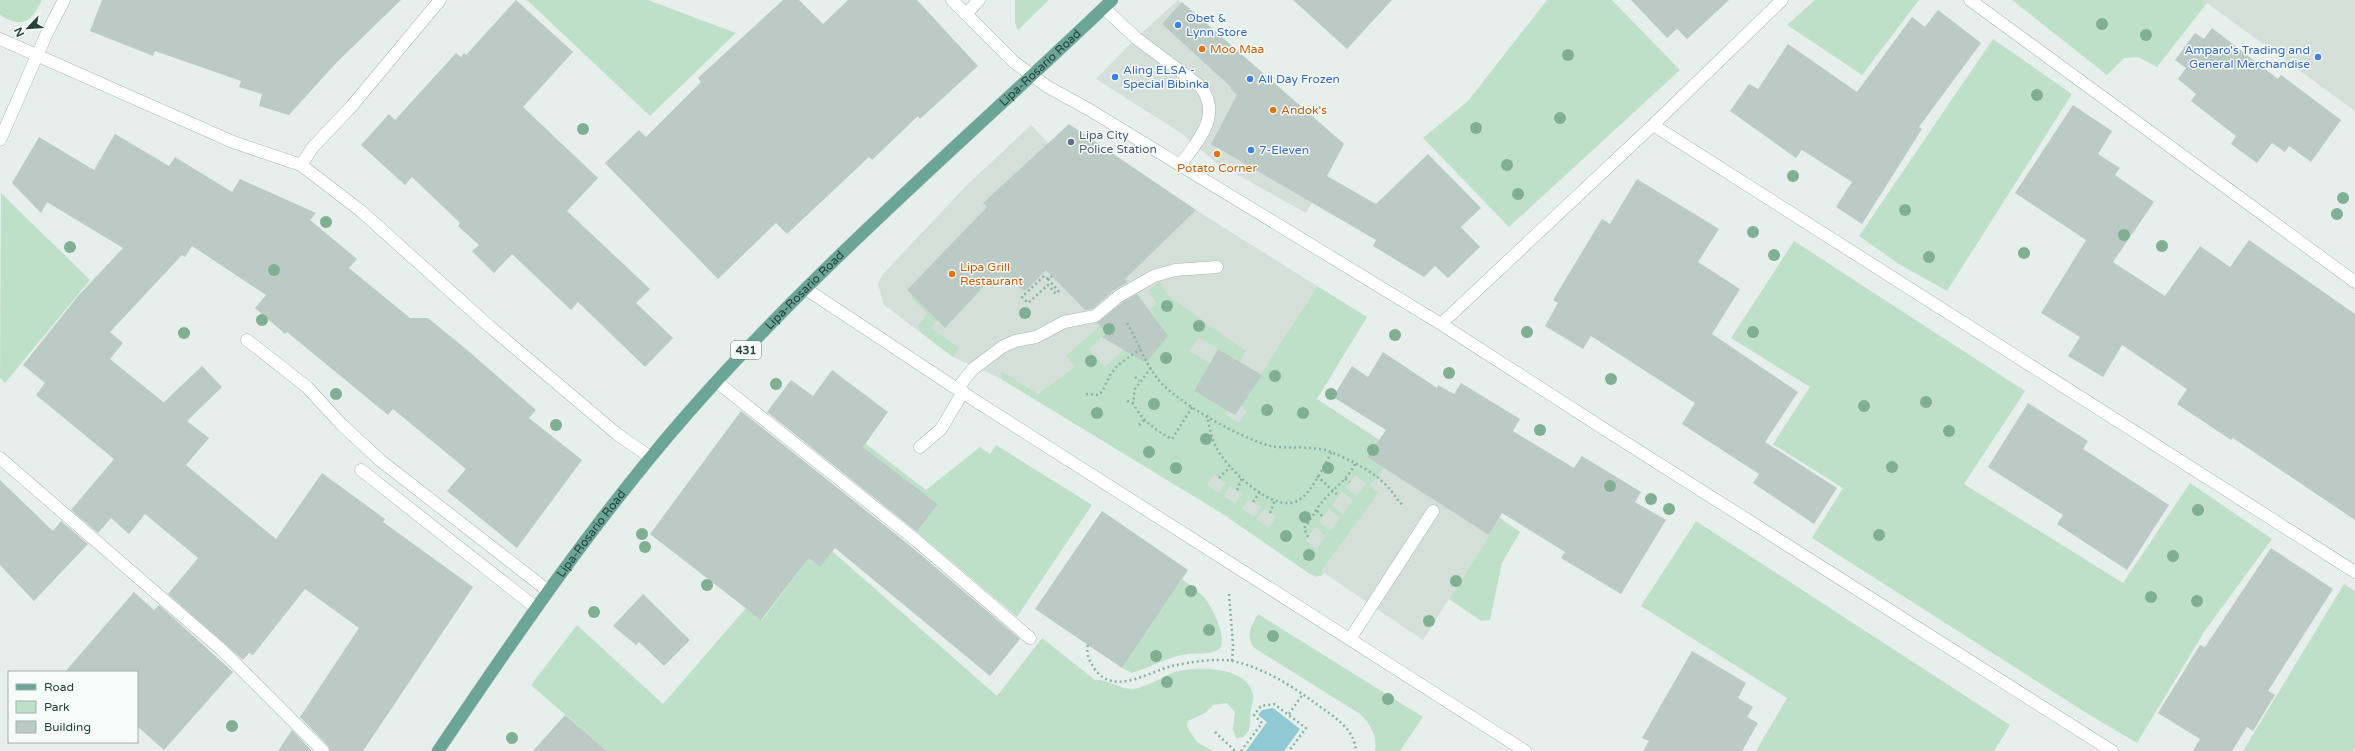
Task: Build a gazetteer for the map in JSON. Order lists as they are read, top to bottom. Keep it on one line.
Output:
{"streets":{"main road":["Lipa-Rosario Road","431"]},"places":["Obet & Lynn Store","Moo Maa","Amparo's Trading and General Merchandise","Aling ELSA - Special Bibinka","All Day Frozen","Andok's","Lipa City Police Station","7-Eleven","Potato Corner","Lipa Grill Restaurant"],"legend":["Road","Park","Building"],"north":"bottom left"}
